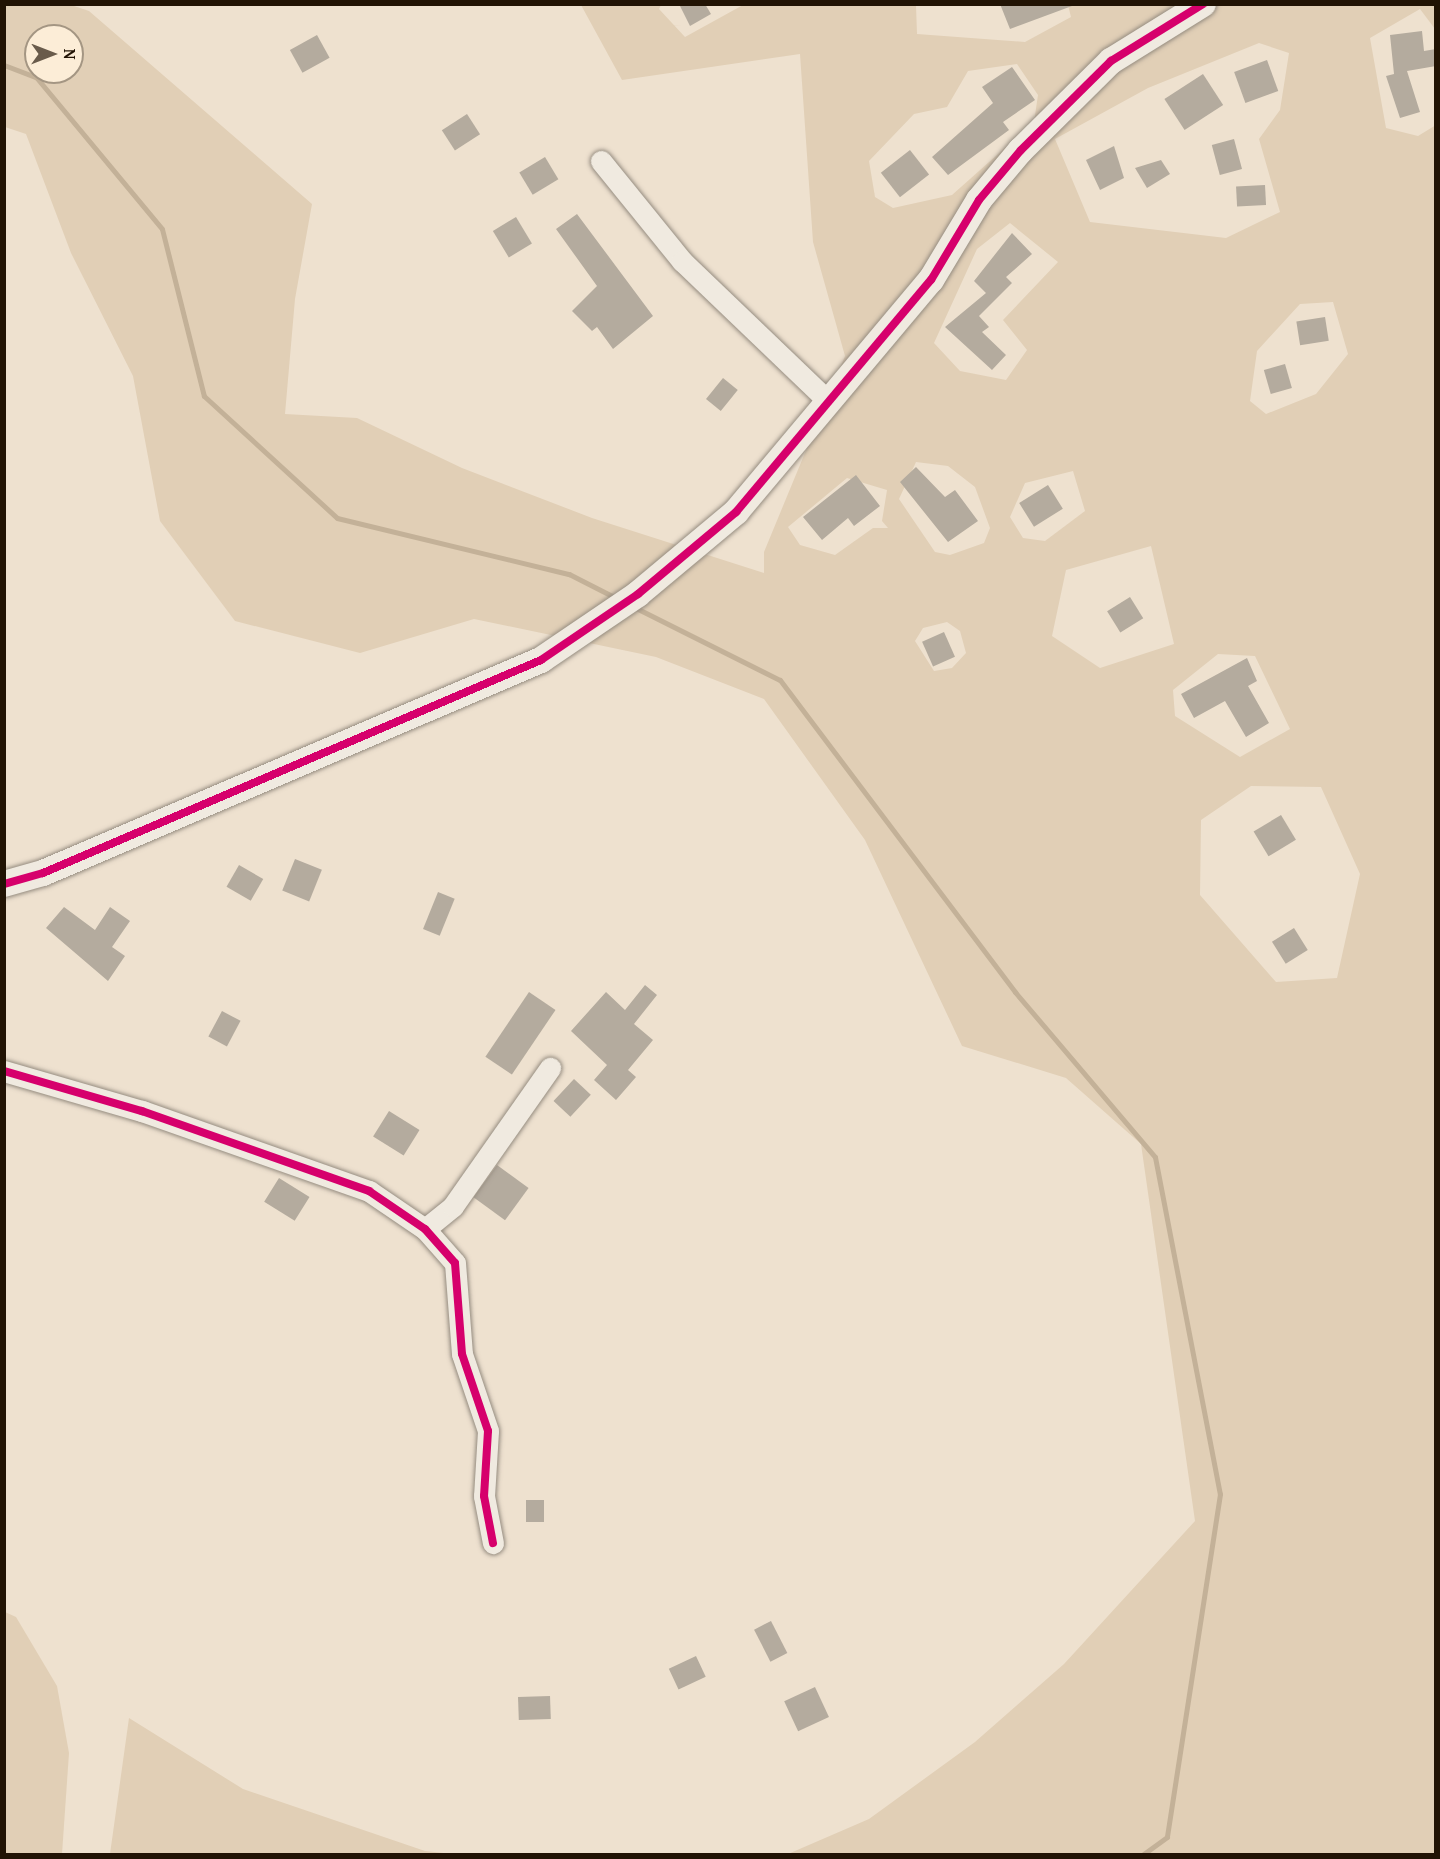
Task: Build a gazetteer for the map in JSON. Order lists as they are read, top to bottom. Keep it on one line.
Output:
{"north":"right"}
